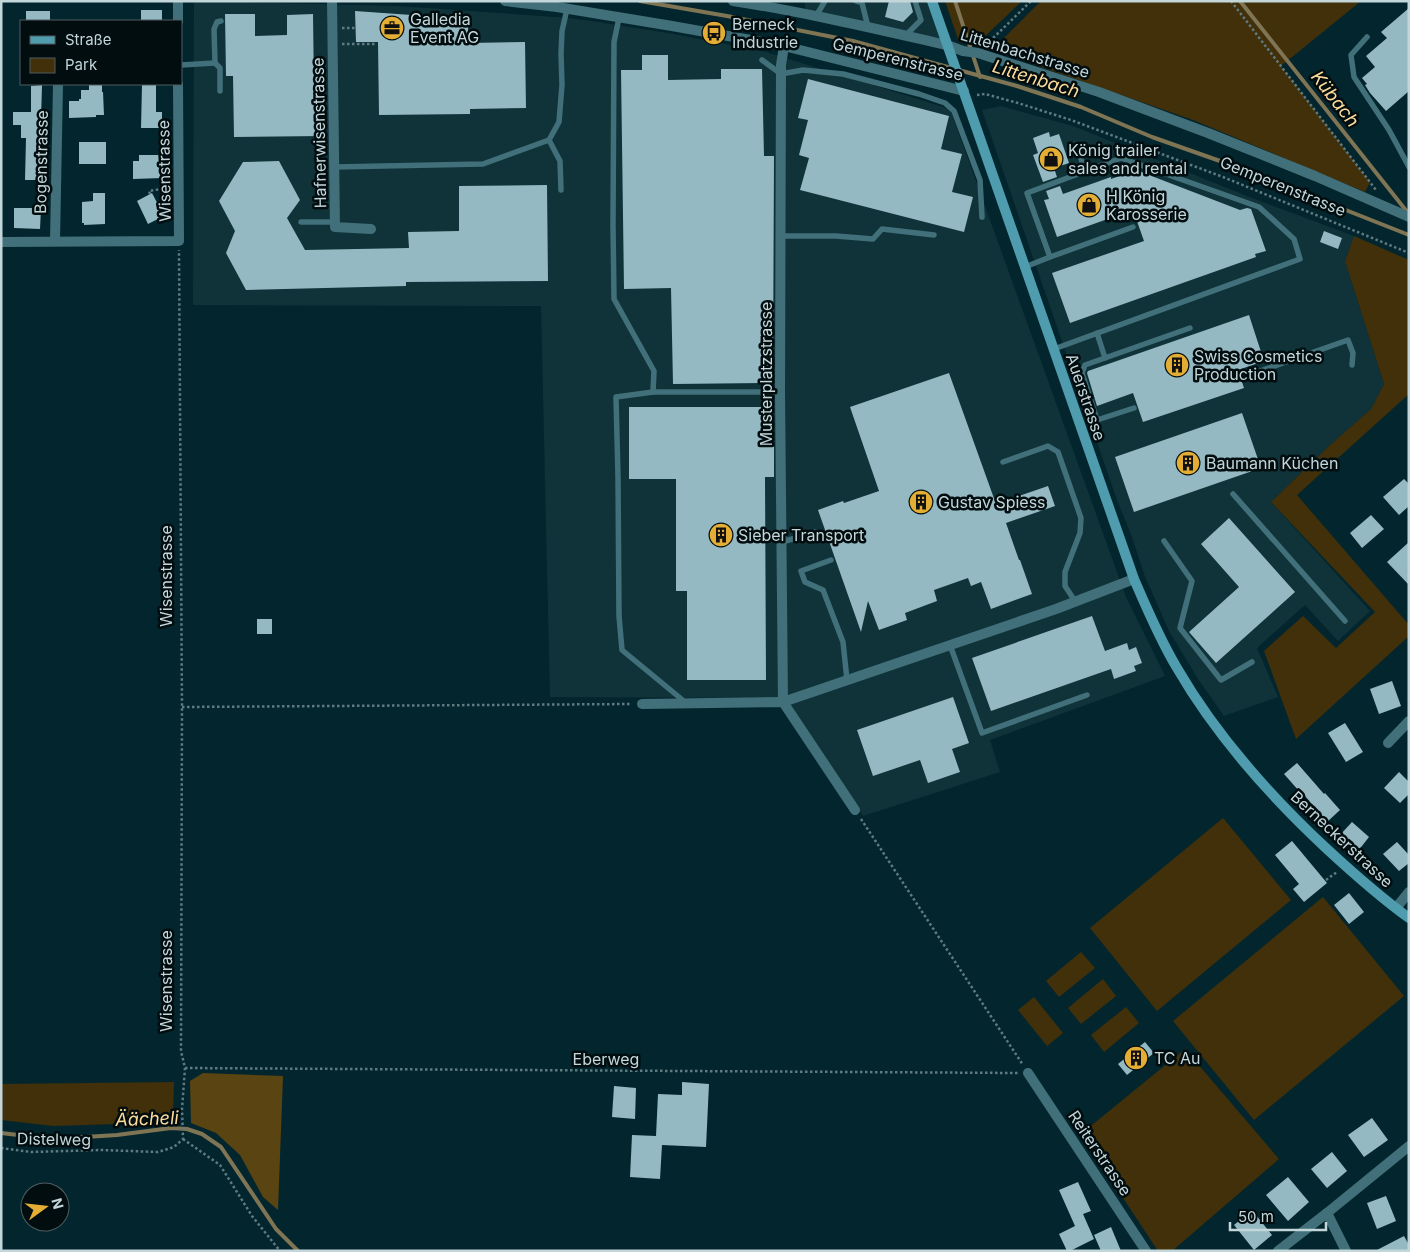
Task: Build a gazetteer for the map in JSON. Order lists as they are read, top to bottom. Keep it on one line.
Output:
{"streets":{"main road":["Auerstrasse","Berneckerstrasse"],"street":["Littenbachstrasse","Gemperenstrasse","Hafnerwisenstrasse","Bogenstrasse","Wisenstrasse","Musterplatzstrasse","Reiterstrasse"],"path":["Eberweg","Distelweg"]},"crossings":[["Littenbachstrasse","Auerstrasse"],["Gemperenstrasse","Musterplatzstrasse"],["Gemperenstrasse","Auerstrasse"],["Wisenstrasse","Eberweg"],["Auerstrasse","Berneckerstrasse"],["Eberweg","Reiterstrasse"]],"water":["Littenbach","Kübach","Äächeli"],"places":{"office":["Galledia Event AG"],"bus stop":["Berneck Industrie"],"shop":["König trailer sales and rental","H König Karosserie"],"building":["Swiss Cosmetics Production","Baumann Küchen","Gustav Spiess","Sieber Transport","TC Au"]},"legend":["Straße","Park"],"scale_bar":"50 m","north":"right"}
